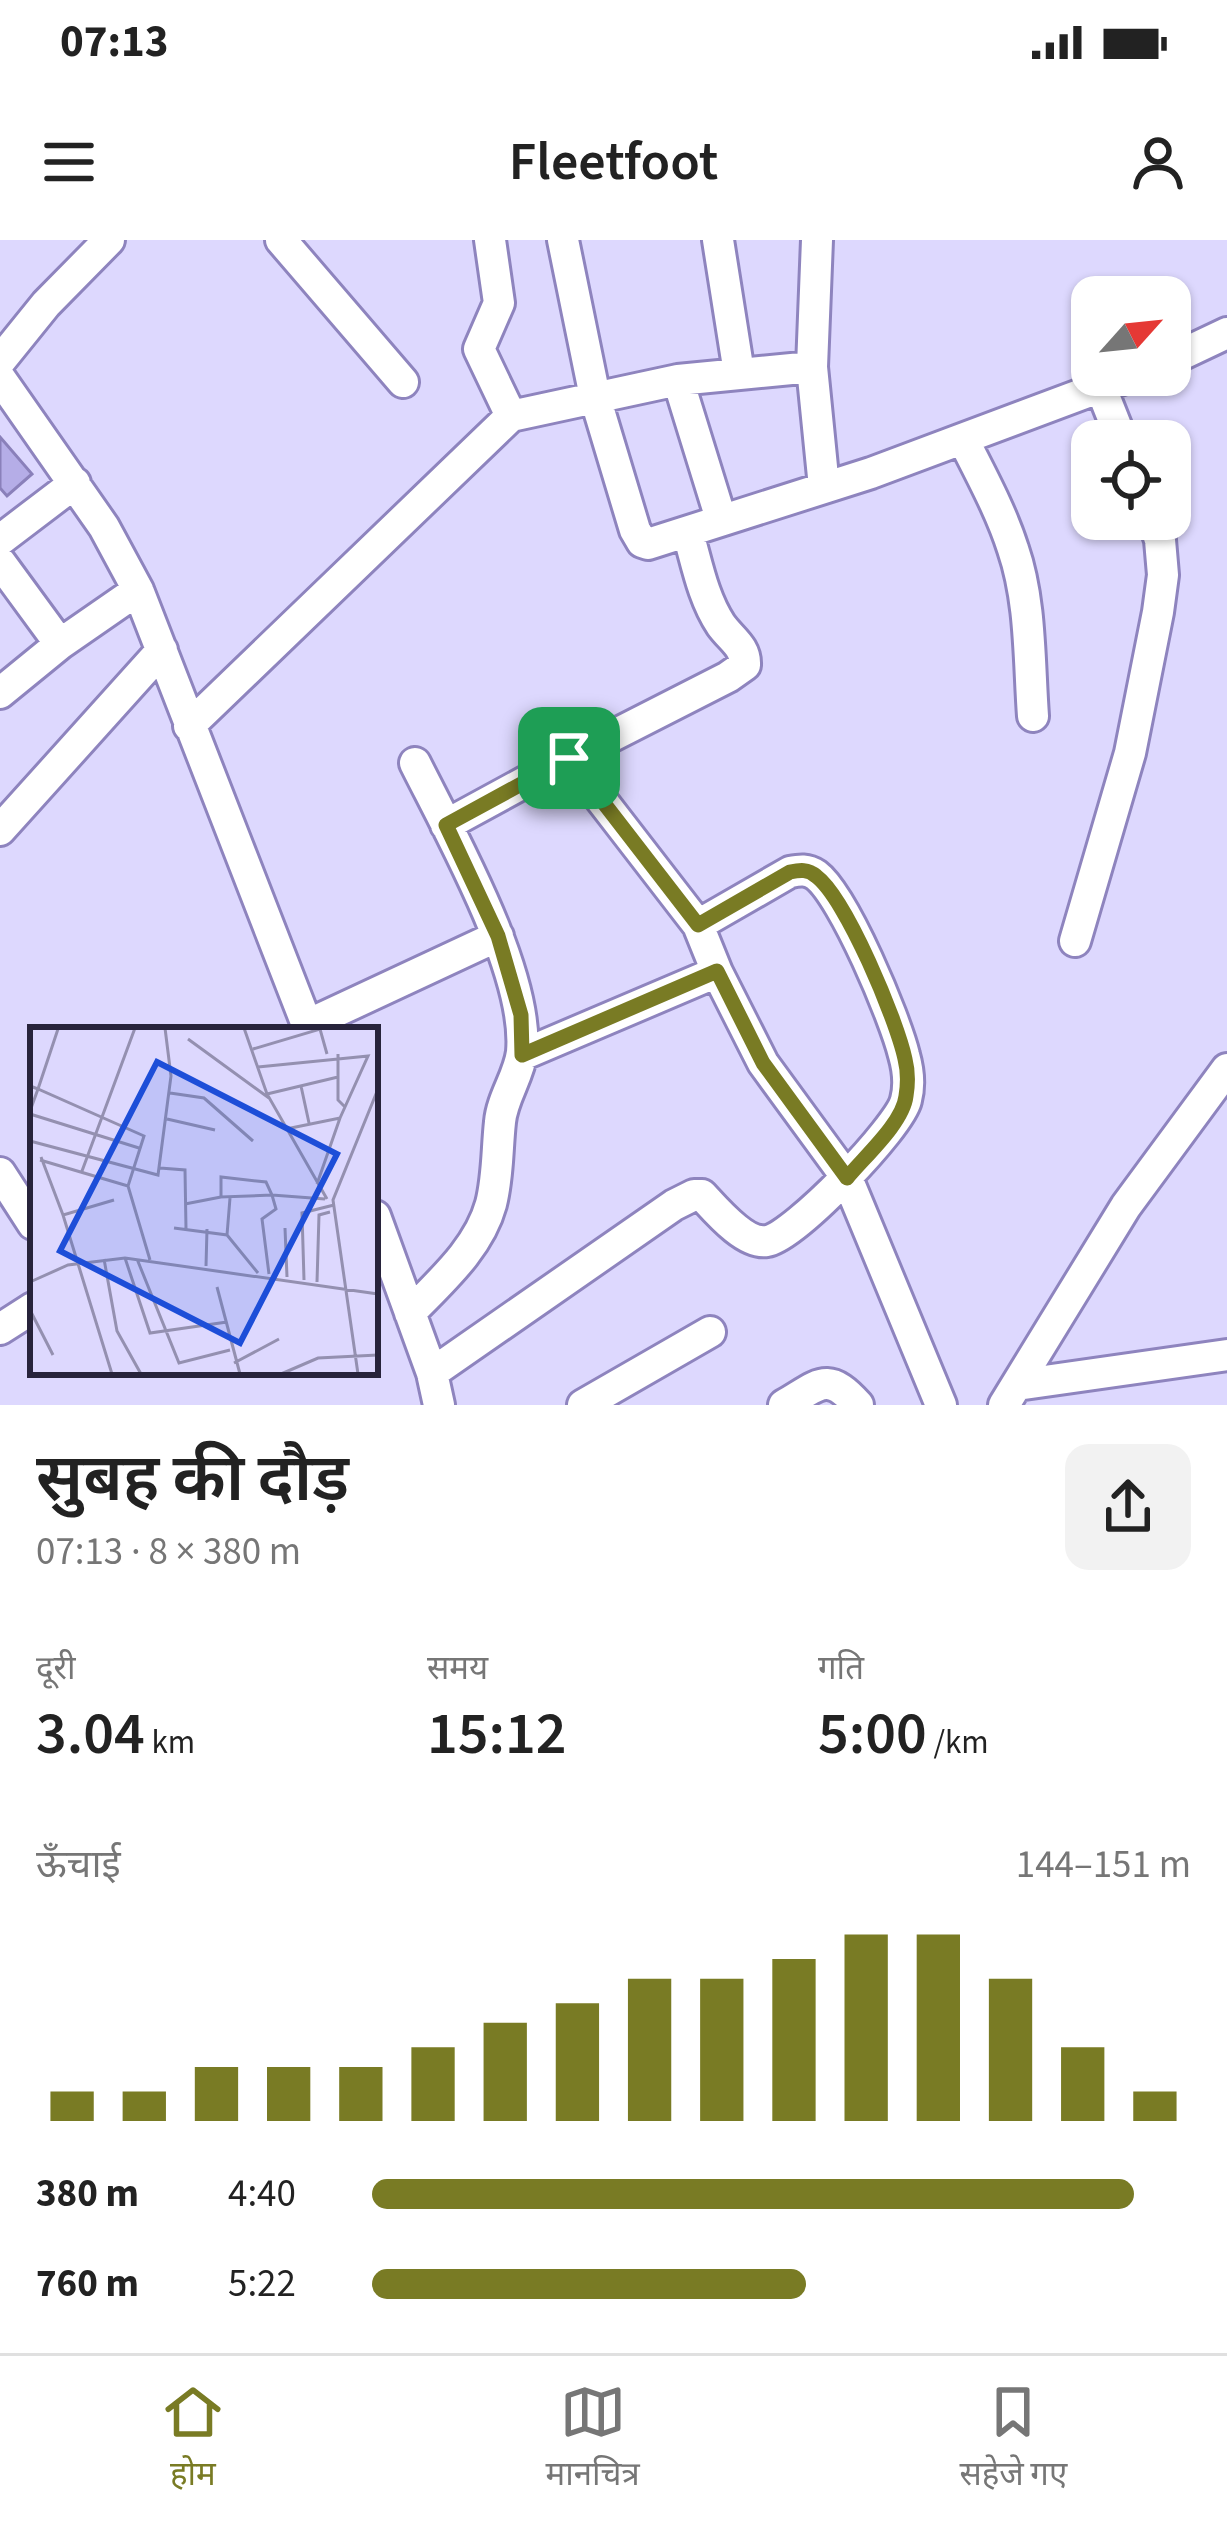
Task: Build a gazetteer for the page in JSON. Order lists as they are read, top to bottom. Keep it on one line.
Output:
{"north":"top right","page":{"status":"07:13","header":"Fleetfoot","heading":["सुबह की दौड़","07:13 · 8 × 380 m"],"stats":[["दूरी","3.04 km"],["समय","15:12"],["गति","5:00 /km"]],"chart":["ऊँचाई","144–151 m"],"list":[{"name":"380 m","note":"4:40"},{"name":"760 m","note":"5:22"}],"tabs":["होम","मानचित्र","सहेजे गए"]}}
